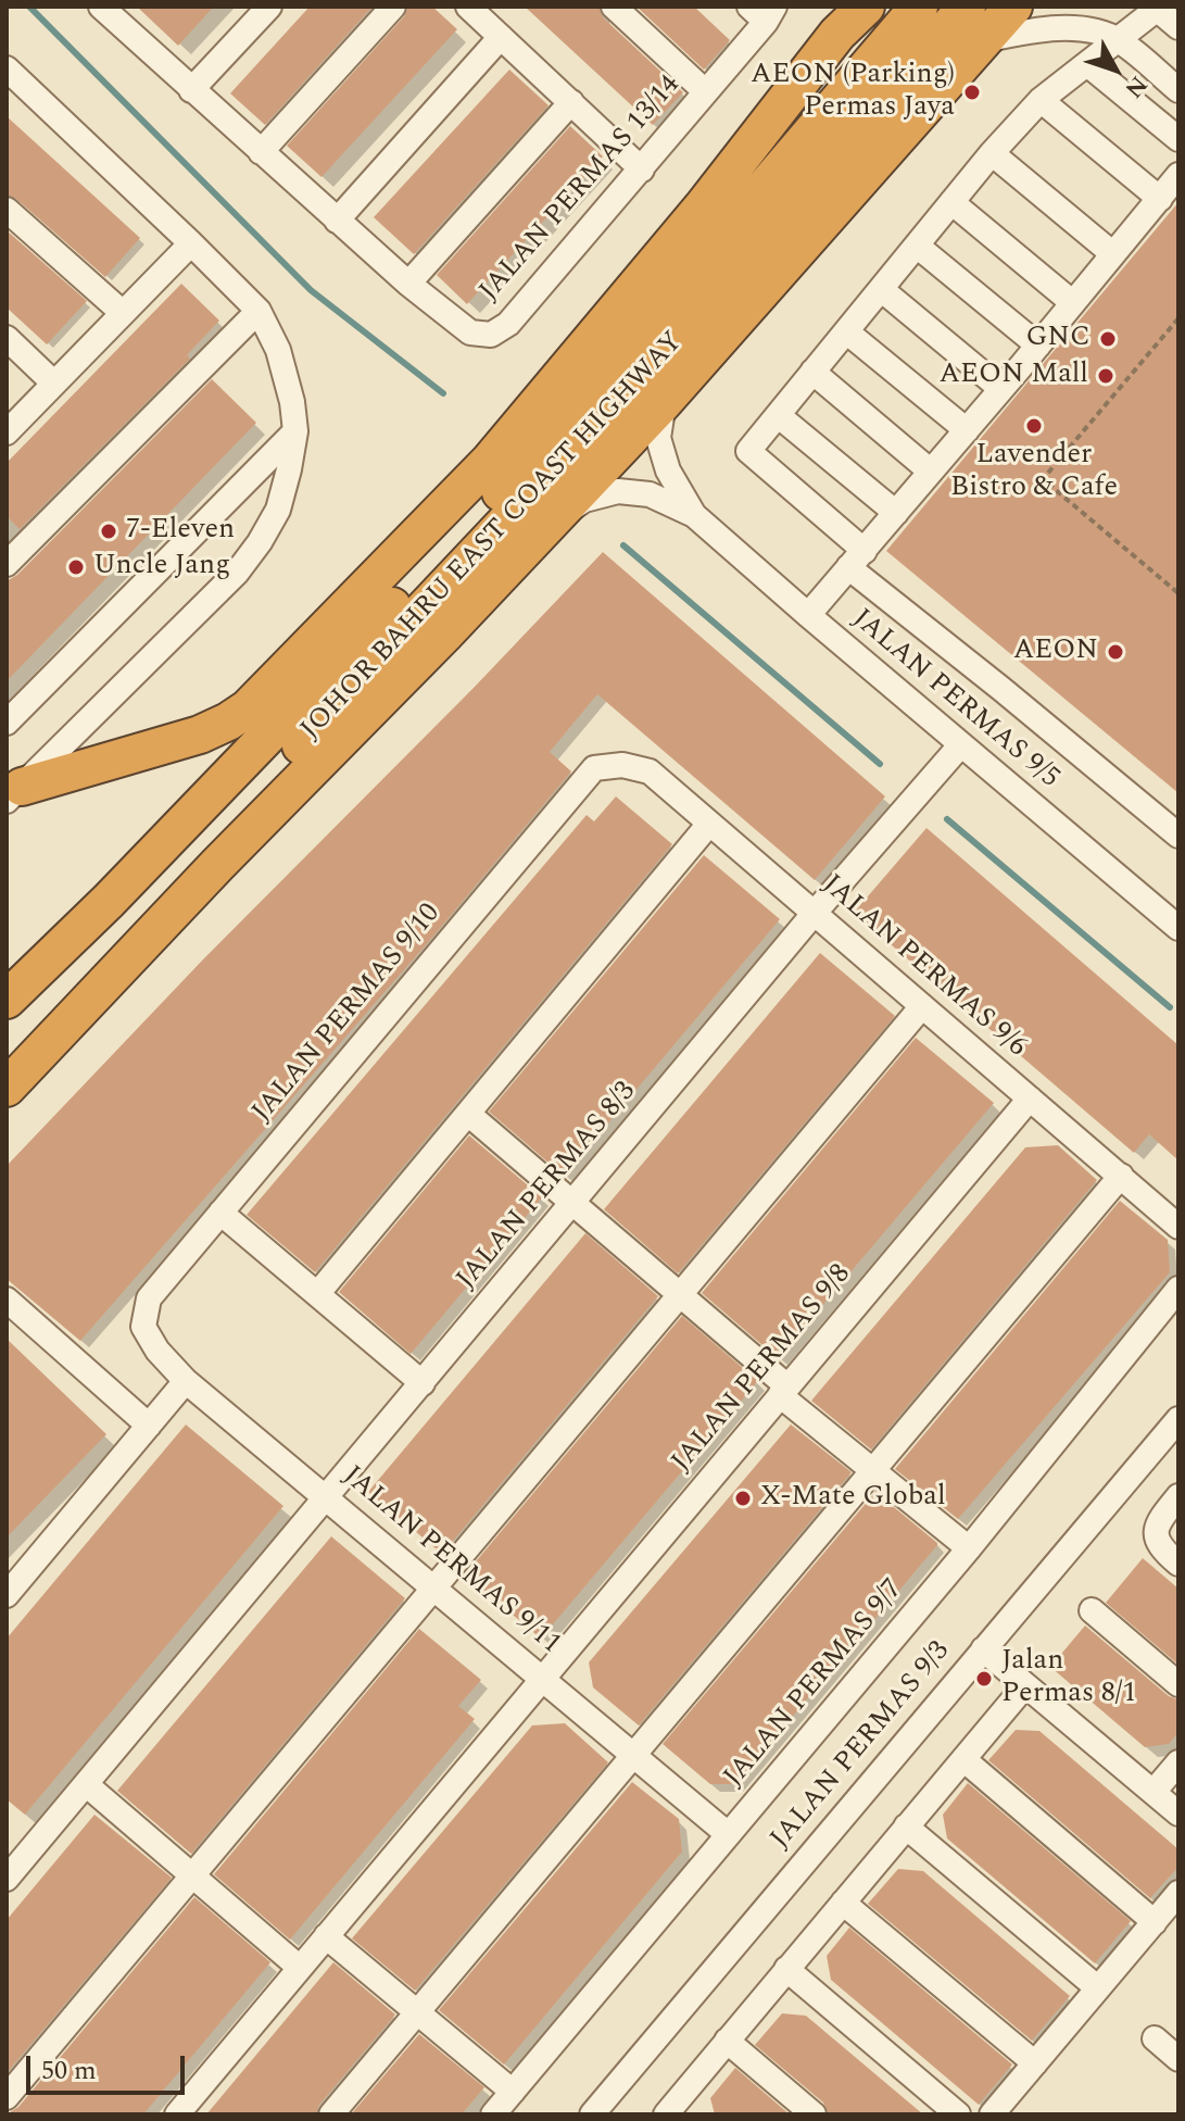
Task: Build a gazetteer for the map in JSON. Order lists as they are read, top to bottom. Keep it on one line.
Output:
{"streets":{"highway":["JOHOR BAHRU EAST COAST HIGHWAY"],"street":["JALAN PERMAS 13/14","JALAN PERMAS 9/5","JALAN PERMAS 9/6","JALAN PERMAS 9/10","JALAN PERMAS 8/3","JALAN PERMAS 9/8","JALAN PERMAS 9/11","JALAN PERMAS 9/7","JALAN PERMAS 9/3"]},"crossings":[["JALAN PERMAS 9/5","JALAN PERMAS 8/3"],["JALAN PERMAS 9/6","JALAN PERMAS 9/10"],["JALAN PERMAS 9/6","JALAN PERMAS 8/3"],["JALAN PERMAS 9/6","JALAN PERMAS 9/8"],["JALAN PERMAS 9/10","JALAN PERMAS 9/11"],["JALAN PERMAS 8/3","JALAN PERMAS 9/11"],["JALAN PERMAS 9/8","JALAN PERMAS 9/11"],["JALAN PERMAS 9/11","JALAN PERMAS 9/7"]],"places":["AEON (Parking) Permas Jaya","GNC","AEON Mall","Lavender Bistro & Cafe","7-Eleven","Uncle Jang","AEON","X-Mate Global","Jalan Permas 8/1"],"scale_bar":"50 m","north":"bottom right"}
